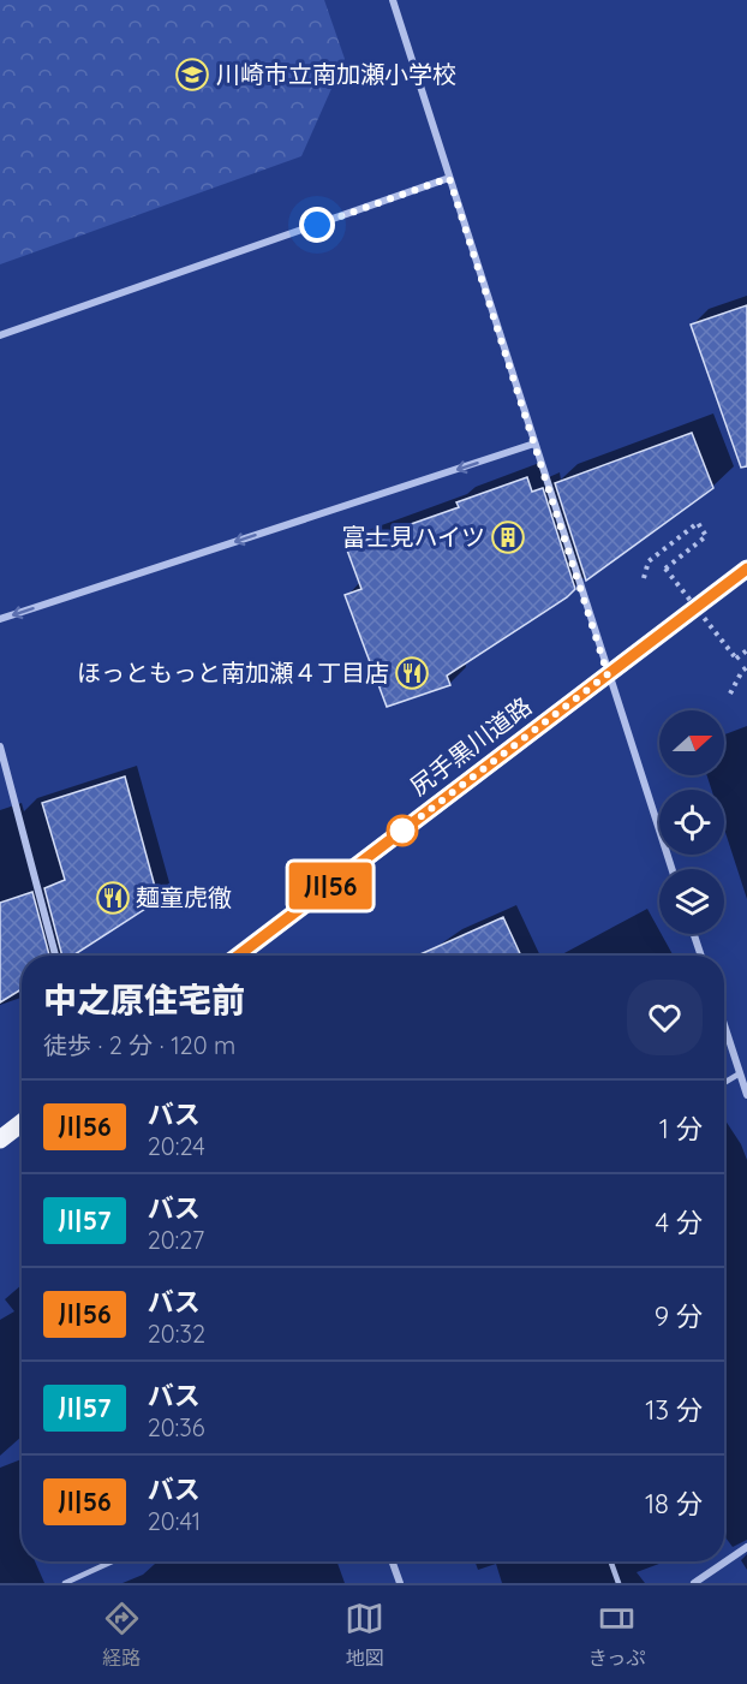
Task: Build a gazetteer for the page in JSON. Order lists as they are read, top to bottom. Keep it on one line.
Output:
{"streets":{"main road":["尻手黒川道路"]},"places":{"school or university":["川崎市立南加瀬小学校"],"building":["富士見ハイツ"],"restaurant":["ほっともっと南加瀬４丁目店","麺童虎徹"]},"lines":["bus line 川56"],"north":"right","page":{"on_map":"川56","heading":["中之原住宅前","徒歩 · 2 分 · 120 m"],"list":[{"mark":"川56","name":"バス","note":"20:24","value":"1 分"},{"mark":"川57","name":"バス","note":"20:27","value":"4 分"},{"mark":"川56","name":"バス","note":"20:32","value":"9 分"},{"mark":"川57","name":"バス","note":"20:36","value":"13 分"},{"mark":"川56","name":"バス","note":"20:41","value":"18 分"}],"tabs":["経路","地図","きっぷ"]}}
